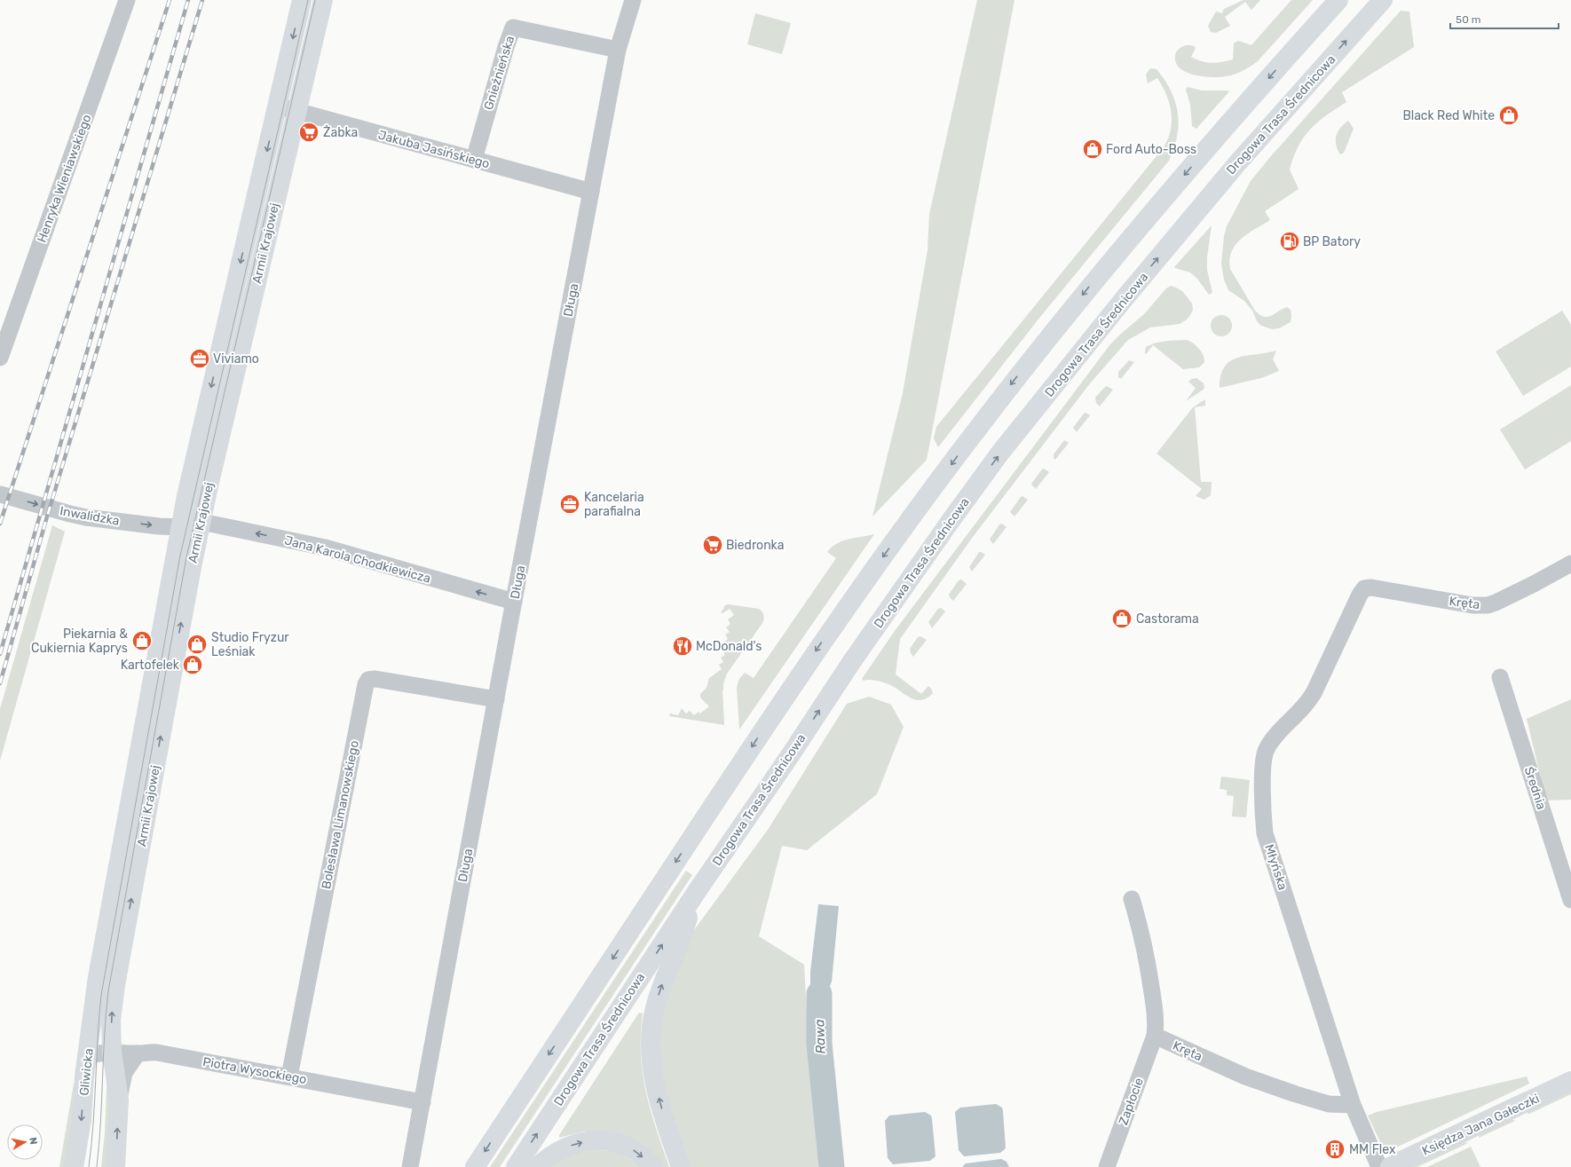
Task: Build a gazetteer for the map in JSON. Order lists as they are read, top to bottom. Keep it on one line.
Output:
{"streets":{"main road":["Drogowa Trasa Średnicowa","Armii Krajowej","Gliwicka","Księdza Jana Gałeczki"],"street":["Gnieźnieńska","Jakuba Jasińskiego","Henryka Wieniawskiego","Długa","Inwalidzka","Jana Karola Chodkiewicza","Kręta","Średnia","Bolesława Limanowskiego","Młyńska","Piotra Wysockiego","Zapłocie"]},"crossings":[["Gnieźnieńska","Jakuba Jasińskiego"],["Gnieźnieńska","Długa"],["Jakuba Jasińskiego","Armii Krajowej"],["Jakuba Jasińskiego","Długa"],["Armii Krajowej","Inwalidzka"],["Armii Krajowej","Jana Karola Chodkiewicza"],["Armii Krajowej","Piotra Wysockiego"],["Armii Krajowej","Gliwicka"],["Długa","Jana Karola Chodkiewicza"],["Długa","Bolesława Limanowskiego"],["Długa","Piotra Wysockiego"],["Kręta","Młyńska"],["Kręta","Zapłocie"],["Bolesława Limanowskiego","Piotra Wysockiego"],["Piotra Wysockiego","Gliwicka"]],"one_way":["Inwalidzka","Jana Karola Chodkiewicza"],"water":["Rawa"],"places":{"shop":["Black Red White","Ford Auto-Boss","Castorama","Piekarnia & Cukiernia Kaprys","Studio Fryzur Leśniak","Kartofelek"],"supermarket":["Żabka","Biedronka"],"fuel station":["BP Batory"],"office":["Viviamo","Kancelaria parafialna"],"restaurant":["McDonald's"],"building":["MM Flex"]},"scale_bar":"50 m","north":"right"}
